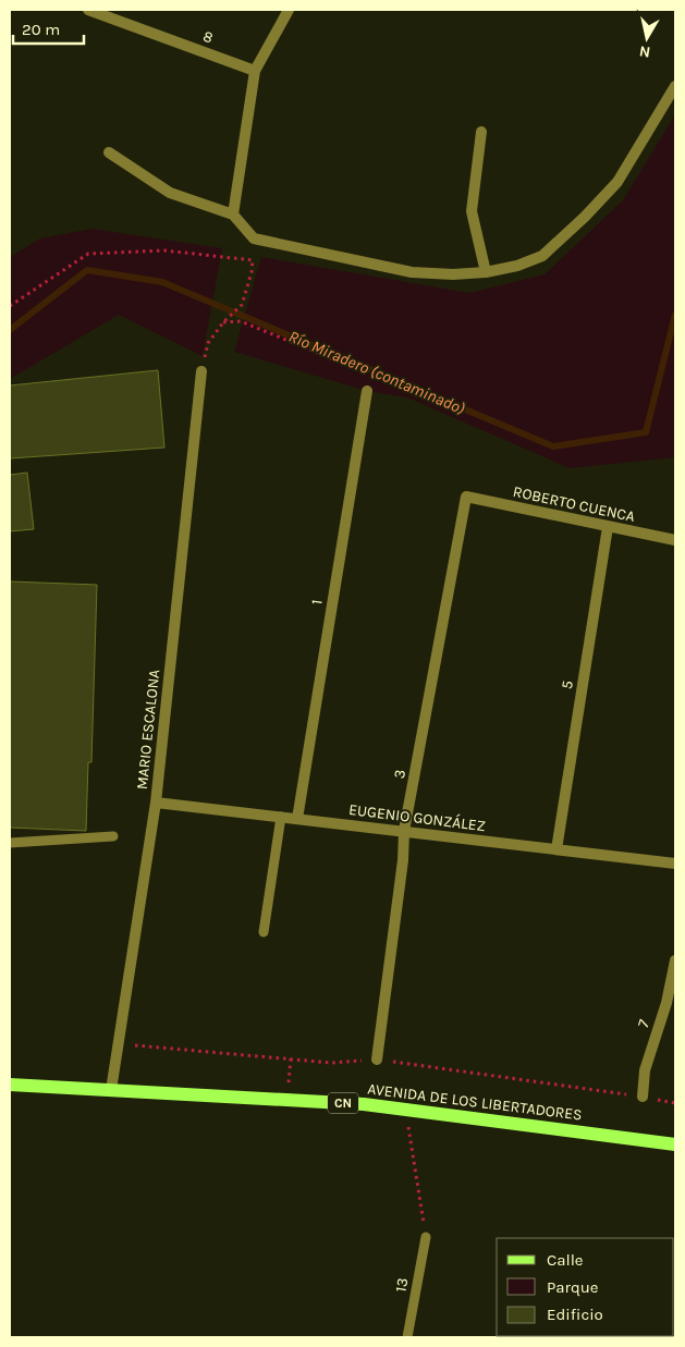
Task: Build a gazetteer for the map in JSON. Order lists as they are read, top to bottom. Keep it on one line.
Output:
{"streets":{"main road":["AVENIDA DE LOS LIBERTADORES","CN"],"street":["8","ROBERTO CUENCA","1","5","MARIO ESCALONA","3","EUGENIO GONZÁLEZ","7"],"lane":["13"]},"crossings":[["ROBERTO CUENCA","5"],["ROBERTO CUENCA","3"],["1","EUGENIO GONZÁLEZ"],["5","EUGENIO GONZÁLEZ"],["MARIO ESCALONA","EUGENIO GONZÁLEZ"],["MARIO ESCALONA","AVENIDA DE LOS LIBERTADORES"],["3","EUGENIO GONZÁLEZ"]],"water":["Río Miradero (contaminado)"],"legend":["Calle","Parque","Edificio"],"scale_bar":"20 m","north":"bottom"}
